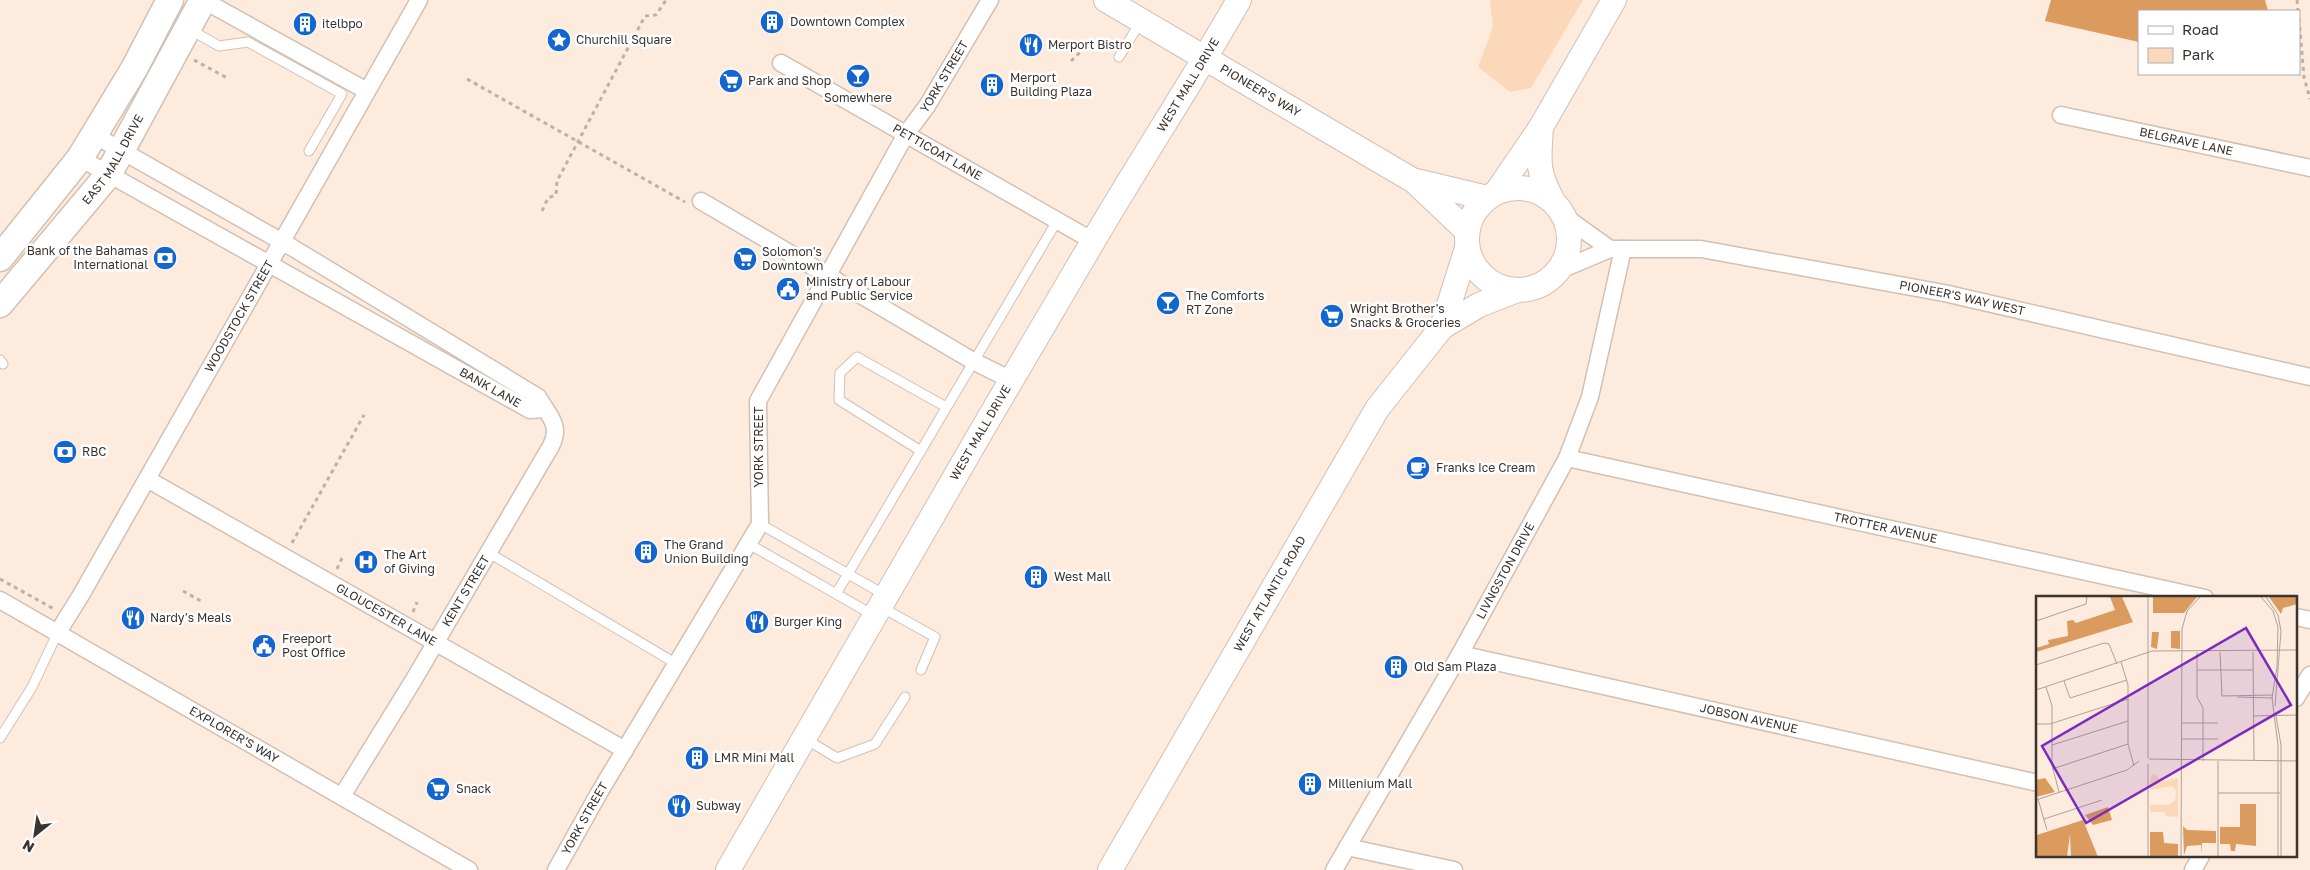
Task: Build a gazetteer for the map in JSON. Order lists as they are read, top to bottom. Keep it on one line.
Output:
{"streets":{"main road":["WEST MALL DRIVE","PIONEER'S WAY","EAST MALL DRIVE","WEST ATLANTIC ROAD"],"street":["YORK STREET","BELGRAVE LANE","PETTICOAT LANE","PIONEER'S WAY WEST","WOODSTOCK STREET","BANK LANE","TROTTER AVENUE","LIVNGSTON DRIVE","KENT STREET","GLOUCESTER LANE","JOBSON AVENUE","EXPLORER'S WAY"]},"crossings":[["YORK STREET","PETTICOAT LANE"],["YORK STREET","GLOUCESTER LANE"],["WEST MALL DRIVE","PIONEER'S WAY"],["WEST MALL DRIVE","PETTICOAT LANE"],["PIONEER'S WAY","PIONEER'S WAY WEST"],["PIONEER'S WAY","WEST ATLANTIC ROAD"],["EAST MALL DRIVE","BANK LANE"],["PIONEER'S WAY WEST","LIVNGSTON DRIVE"],["PIONEER'S WAY WEST","WEST ATLANTIC ROAD"],["WOODSTOCK STREET","BANK LANE"],["WOODSTOCK STREET","GLOUCESTER LANE"],["WOODSTOCK STREET","EXPLORER'S WAY"],["BANK LANE","KENT STREET"],["TROTTER AVENUE","LIVNGSTON DRIVE"],["LIVNGSTON DRIVE","JOBSON AVENUE"],["KENT STREET","GLOUCESTER LANE"],["KENT STREET","EXPLORER'S WAY"]],"places":{"building":["Downtown Complex","itelbpo","Merport Building Plaza","The Grand Union Building","West Mall","Old Sam Plaza","LMR Mini Mall","Millenium Mall"],"place":["Churchill Square"],"restaurant":["Merport Bistro","Nardy's Meals","Burger King","Subway"],"bar":["Somewhere","The Comforts RT Zone"],"supermarket":["Park and Shop","Solomon's Downtown","Wright Brother's Snacks & Groceries","Snack"],"bank":["Bank of the Bahamas International","RBC"],"public building":["Ministry of Labour and Public Service","Freeport Post Office"],"cafe":["Franks Ice Cream"],"hospital":["The Art of Giving"]},"legend":["Road","Park"],"north":"bottom left"}
